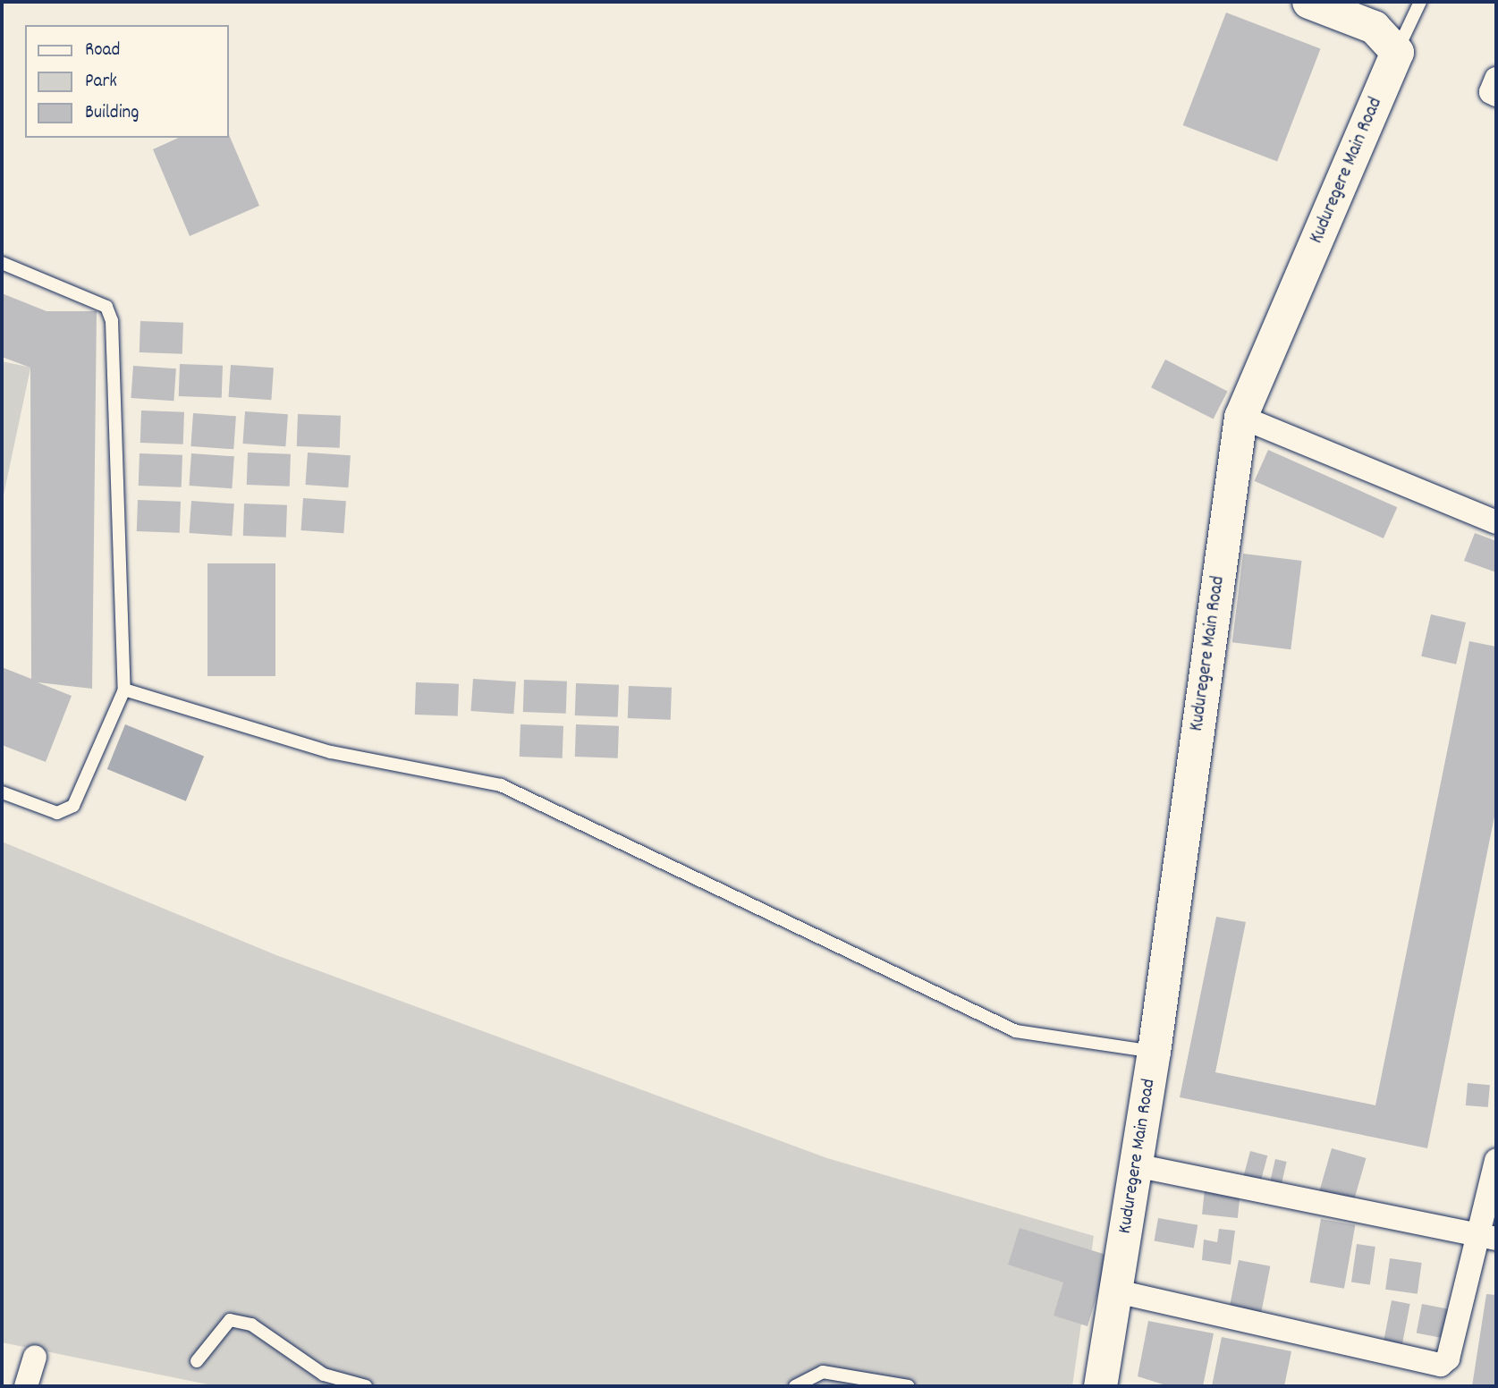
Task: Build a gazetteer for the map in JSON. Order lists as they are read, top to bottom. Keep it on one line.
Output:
{"streets":{"street":["Kuduregere Main Road"]},"legend":["Road","Park","Building"]}
